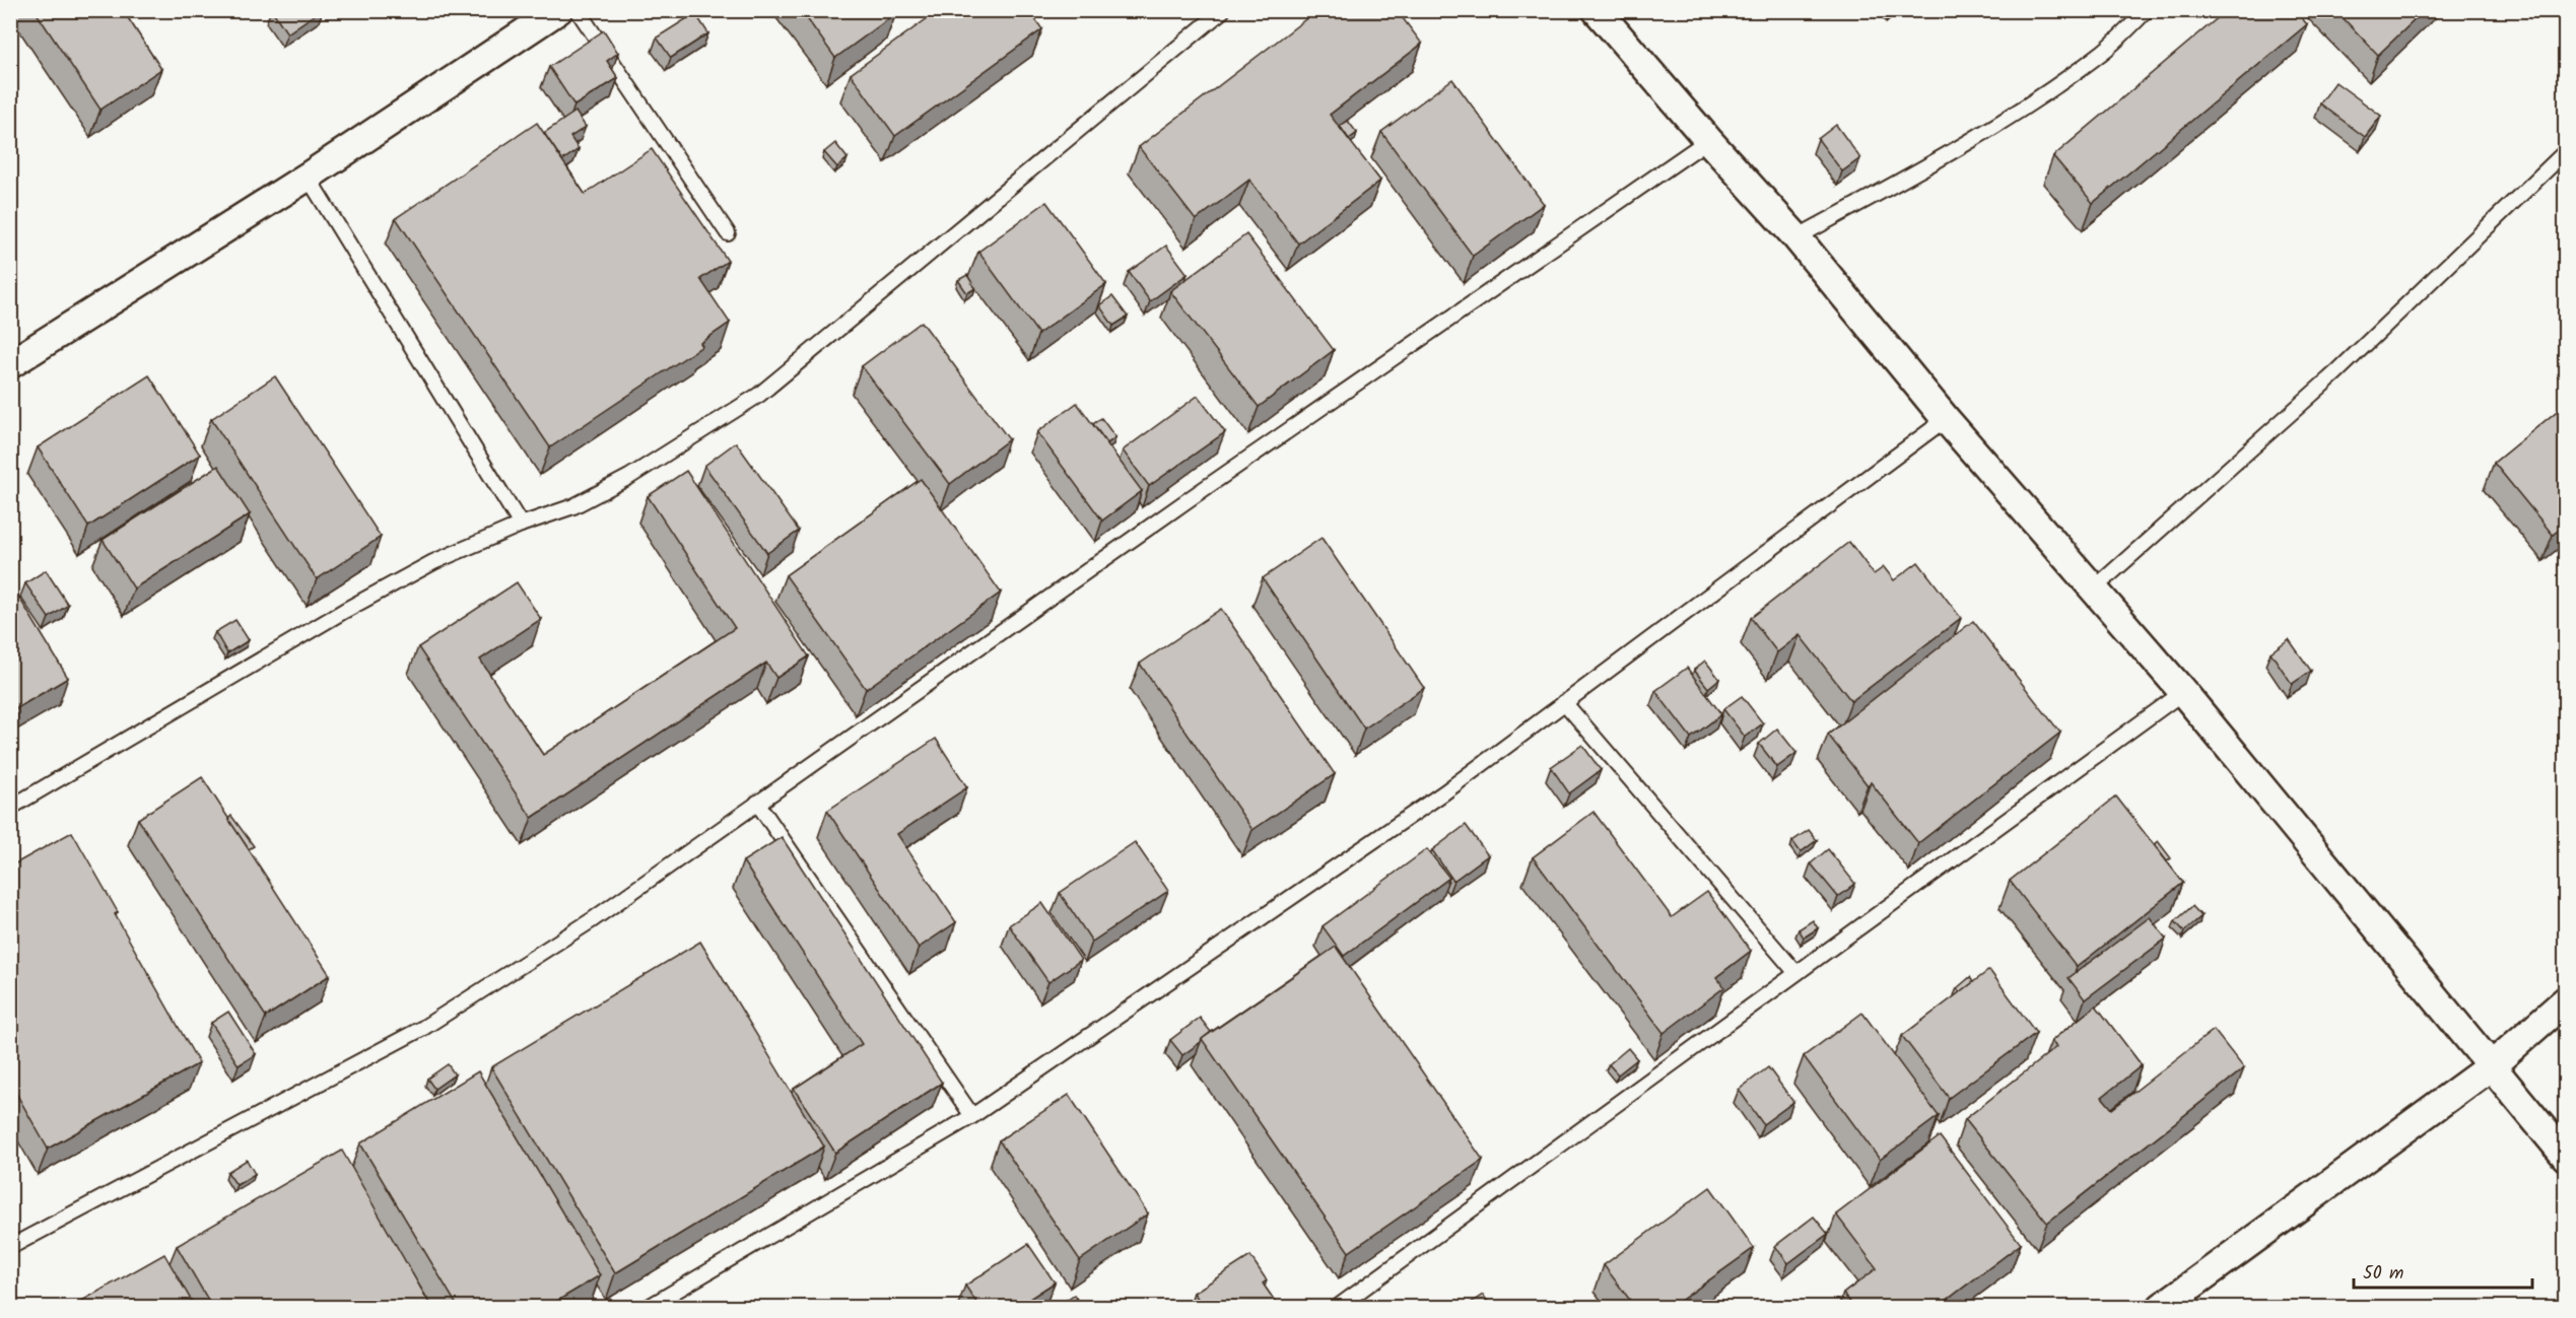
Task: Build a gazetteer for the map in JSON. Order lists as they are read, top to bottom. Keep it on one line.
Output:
{"scale_bar":"50 m"}
